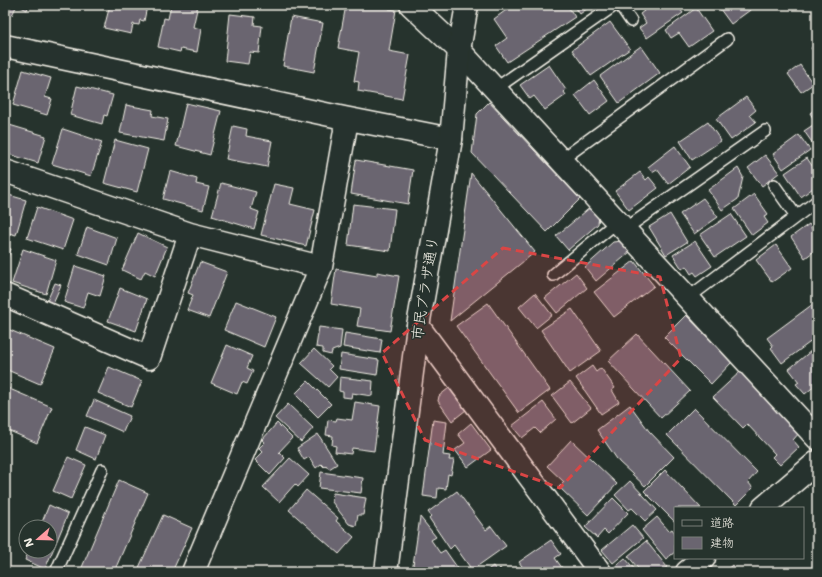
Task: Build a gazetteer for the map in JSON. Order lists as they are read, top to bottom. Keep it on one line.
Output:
{"streets":{"street":["市民プラザ通り"]},"legend":["道路","建物"],"north":"left"}
